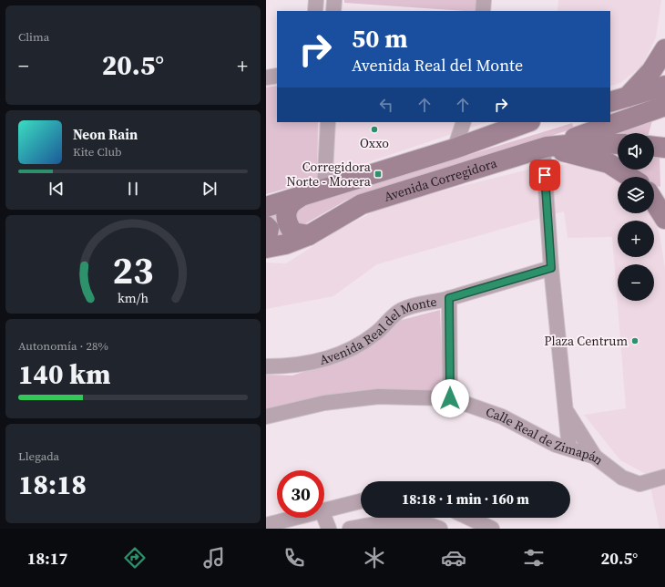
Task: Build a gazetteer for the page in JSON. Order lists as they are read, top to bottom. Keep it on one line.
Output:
{"streets":{"main road":["Avenida Corregidora"],"street":["Avenida Real del Monte","Calle Real de Zimapán"]},"places":{"other":["Oxxo","Plaza Centrum"],"transit":["Corregidora Norte - Morera"]},"page":{"tile":["Clima",["Autonomía · 28%","140 km"],["Llegada","18:18"]],"turn":["50 m","Avenida Real del Monte"],"heat":["−","20.5°","+"],"song":["Neon Rain","Kite Club"],"map_buttons":["+","−"],"limit":"30","trip":"18:18 · 1 min · 160 m","tabs":["18:17","20.5°"],"gauge":["23","km/h"]}}
